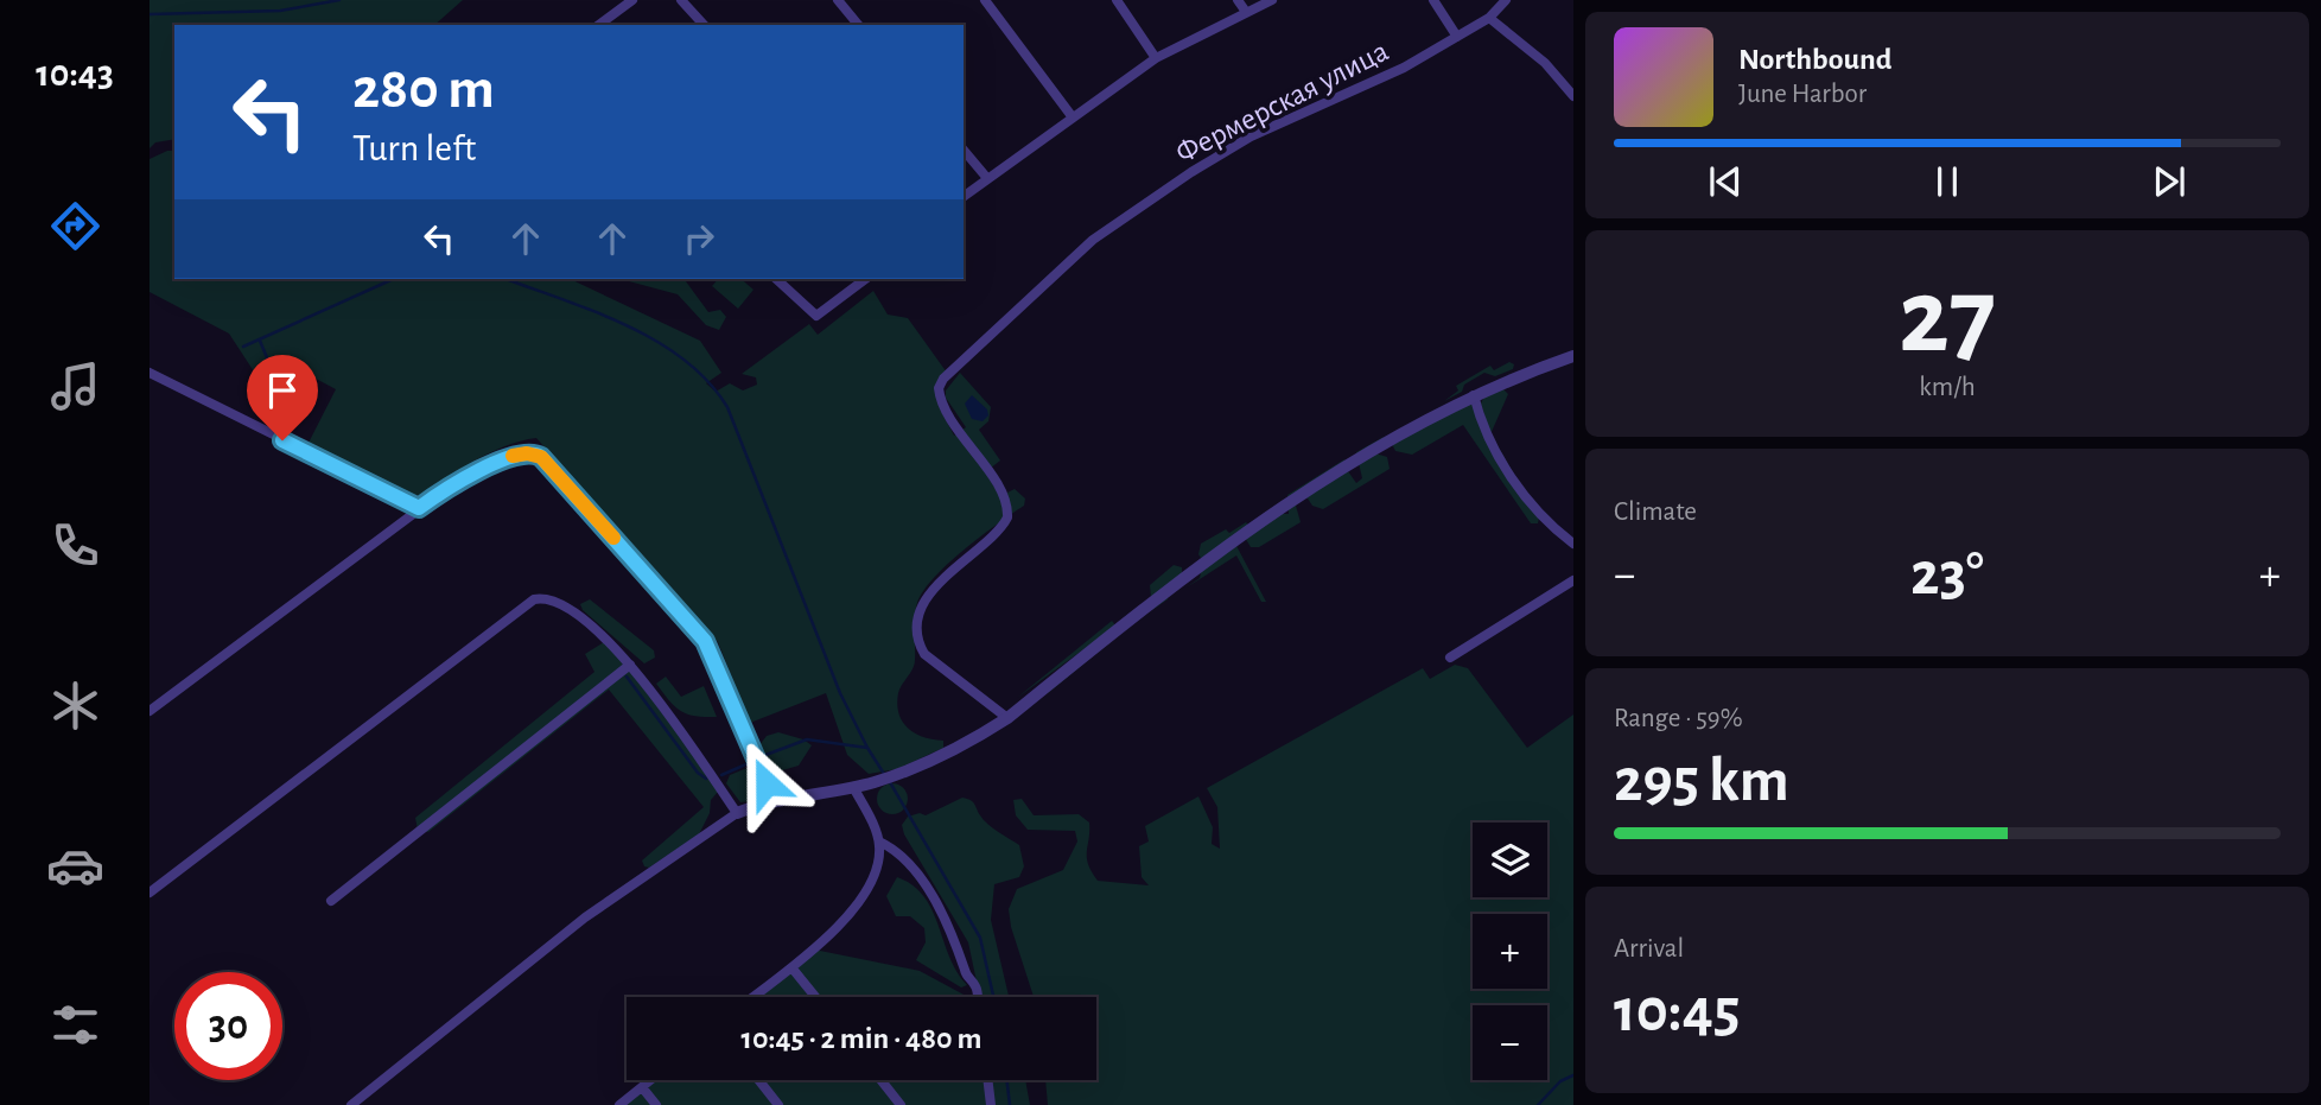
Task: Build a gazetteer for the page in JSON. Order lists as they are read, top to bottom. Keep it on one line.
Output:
{"streets":{"street":["Фермерская улица"]},"page":{"tabs":"10:43","turn":["280 m","Turn left"],"song":["Northbound","June Harbor"],"tile":[["27","km/h"],"Climate",["Range · 59%","295 km"],["Arrival","10:45"]],"heat":["−","23°","+"],"map_buttons":["+","−"],"limit":"30","trip":"10:45 · 2 min · 480 m"}}
